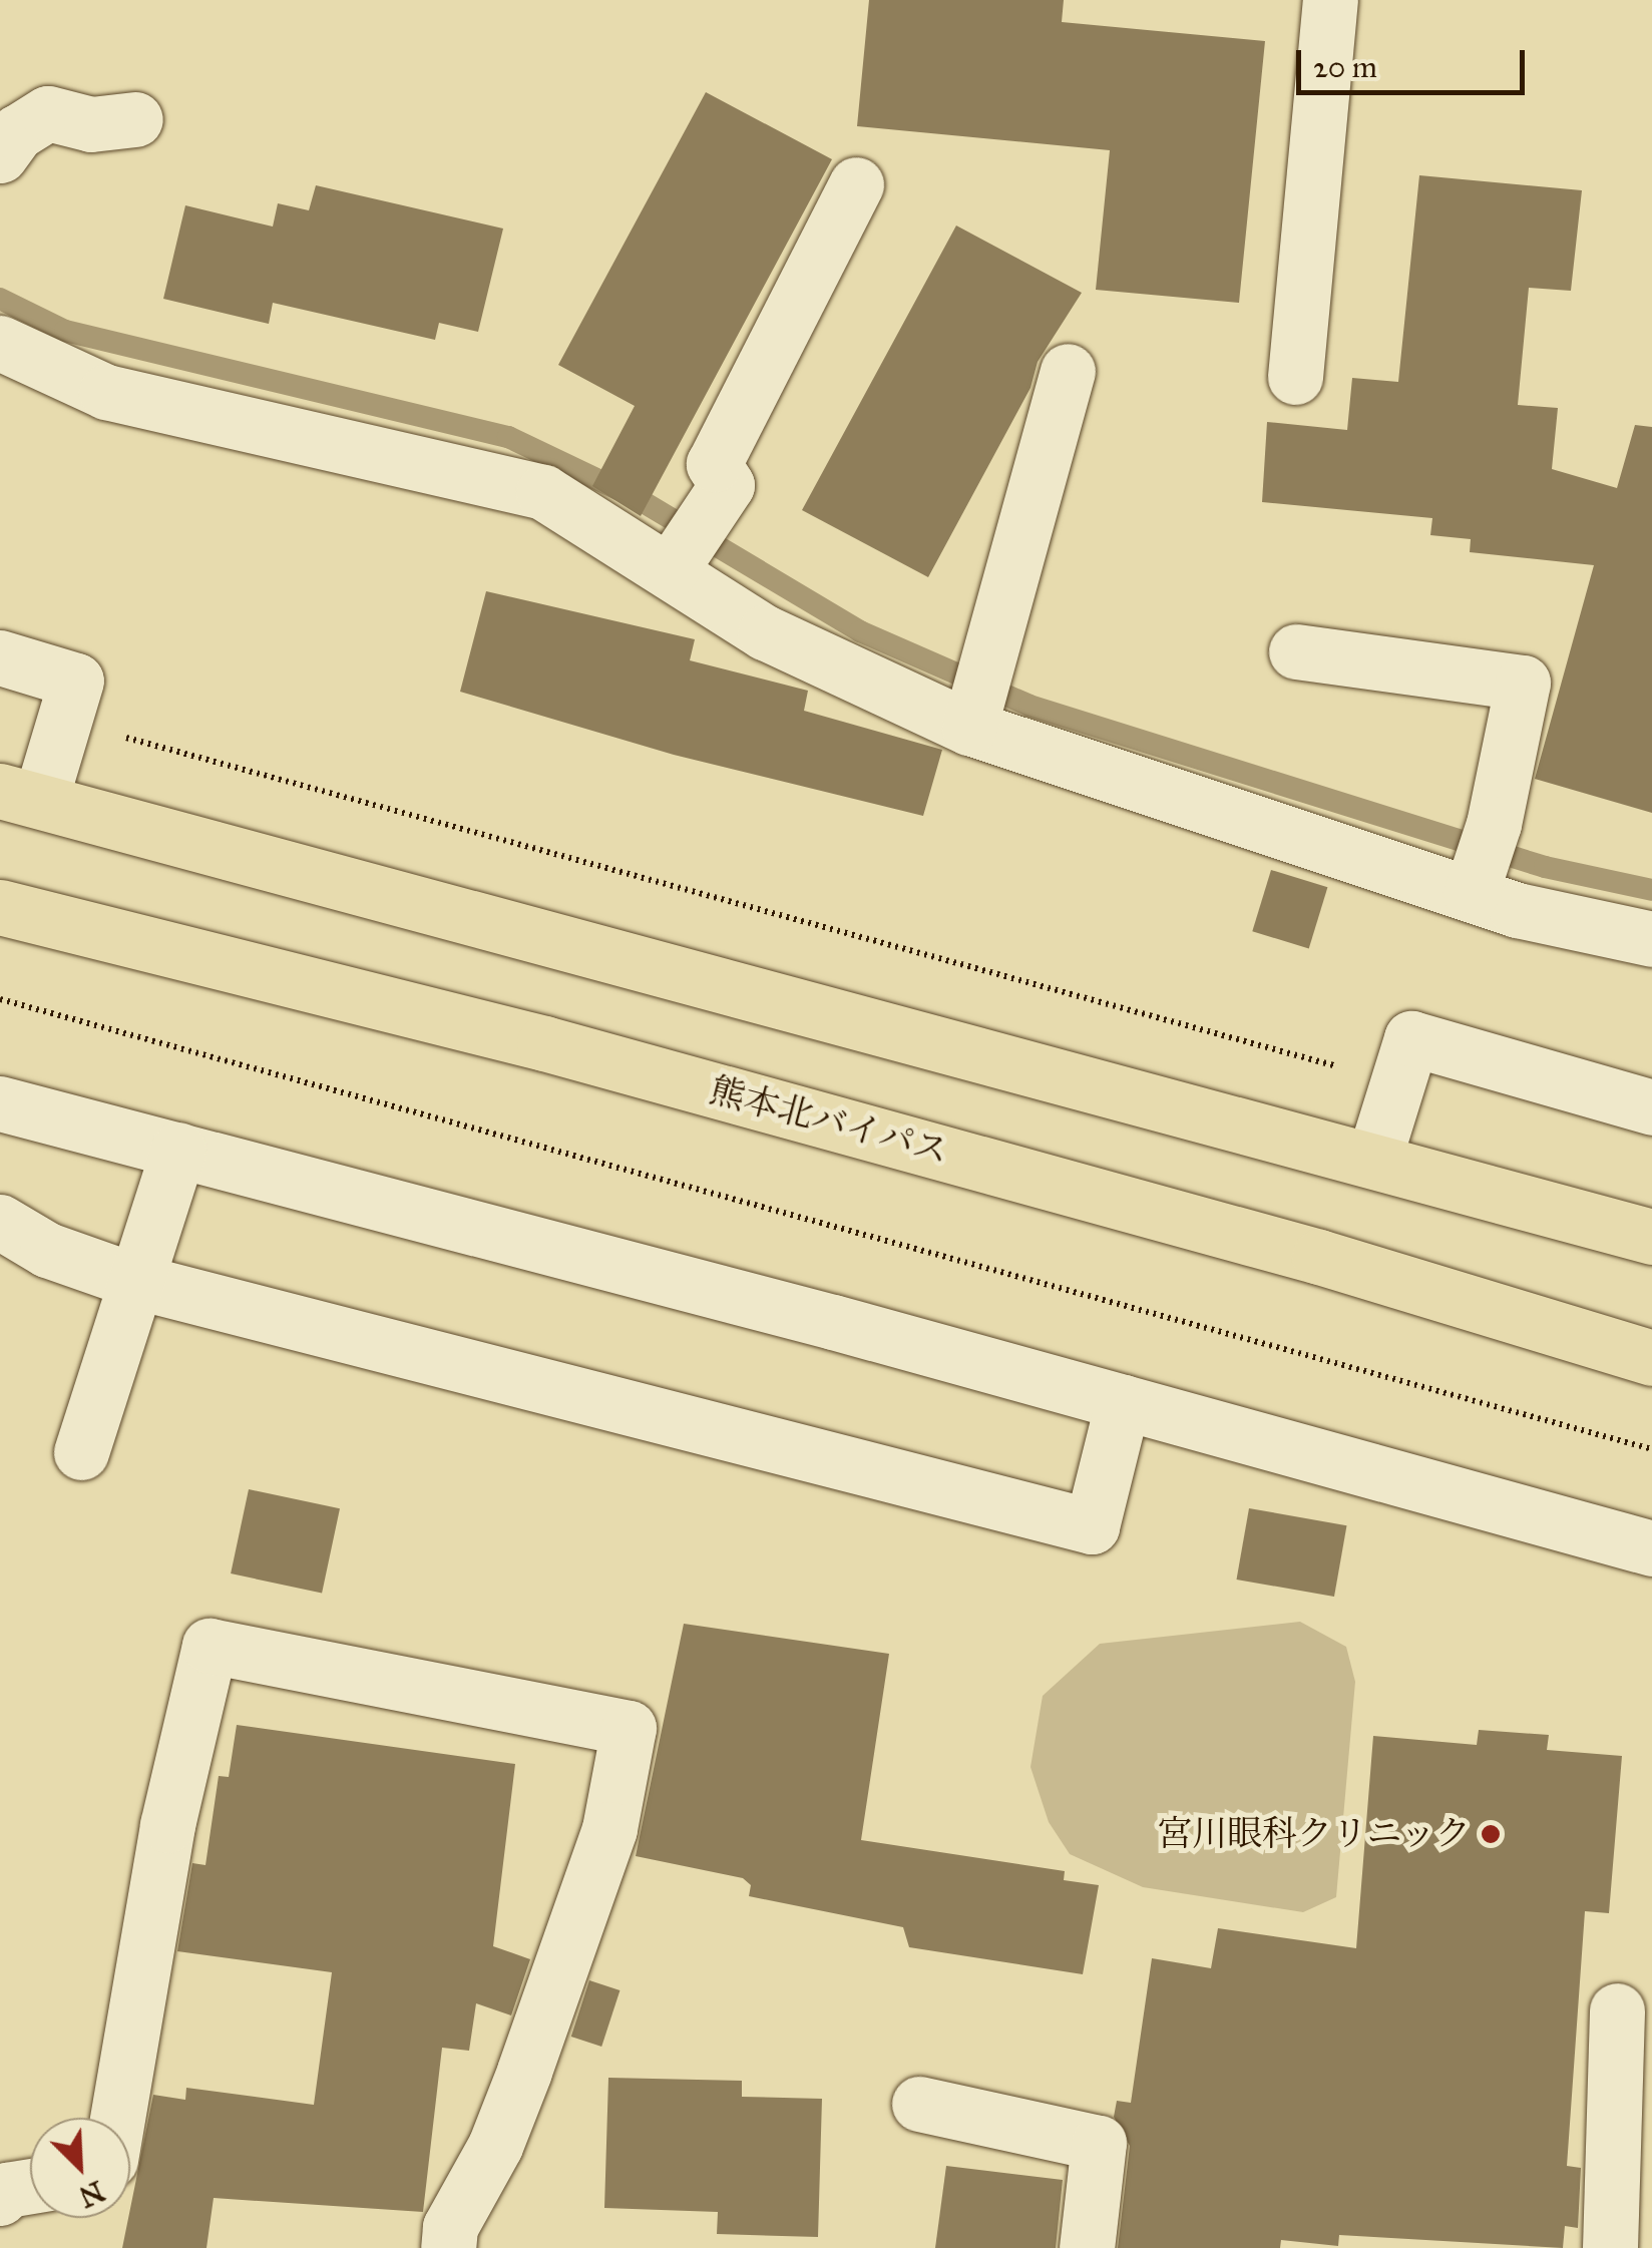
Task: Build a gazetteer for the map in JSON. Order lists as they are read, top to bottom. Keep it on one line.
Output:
{"streets":{"highway":["熊本北バイパス"]},"places":["宮川眼科クリニック"],"scale_bar":"20 m","north":"bottom right"}
